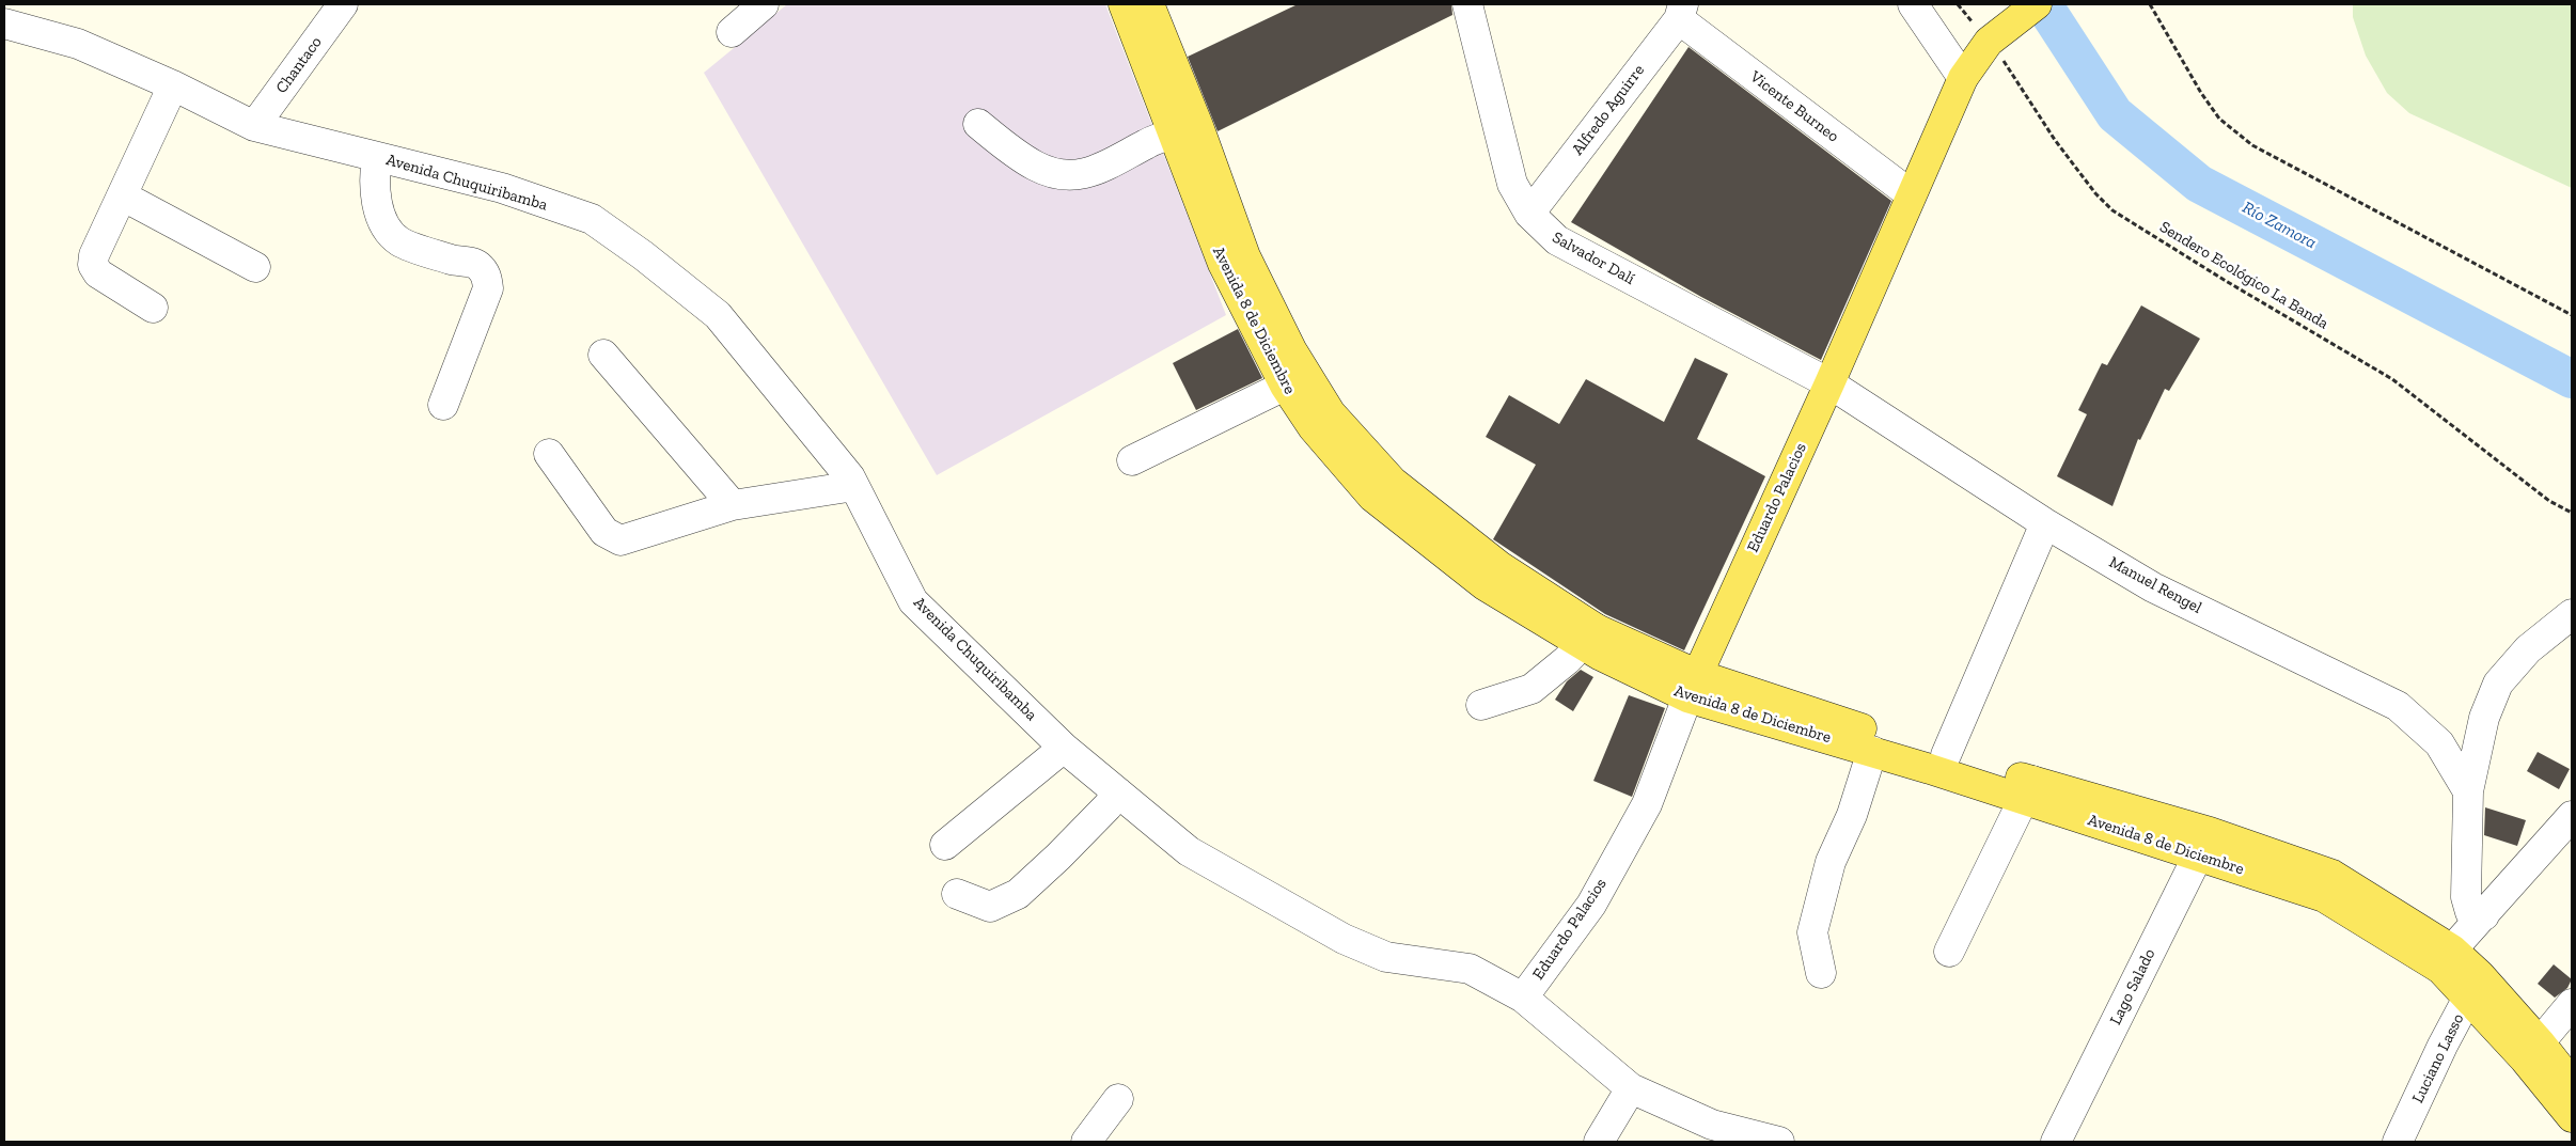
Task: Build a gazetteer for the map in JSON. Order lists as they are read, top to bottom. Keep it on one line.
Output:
{"streets":{"main road":["Avenida 8 de Diciembre","Eduardo Palacios"],"street":["Chantaco","Vicente Burneo","Alfredo Aguirre","Avenida Chuquiribamba","Salvador Dalí","Manuel Rengel","Lago Salado","Luciano Lasso"],"path":["Sendero Ecológico La Banda"]},"crossings":[["Chantaco","Avenida Chuquiribamba"],["Vicente Burneo","Alfredo Aguirre"],["Vicente Burneo","Eduardo Palacios"],["Alfredo Aguirre","Salvador Dalí"],["Avenida Chuquiribamba","Eduardo Palacios"],["Salvador Dalí","Eduardo Palacios"],["Salvador Dalí","Manuel Rengel"],["Sendero Ecológico La Banda","Eduardo Palacios"],["Avenida 8 de Diciembre","Eduardo Palacios"],["Avenida 8 de Diciembre","Lago Salado"],["Avenida 8 de Diciembre","Luciano Lasso"],["Eduardo Palacios","Manuel Rengel"]],"water":["Río Zamora"]}
